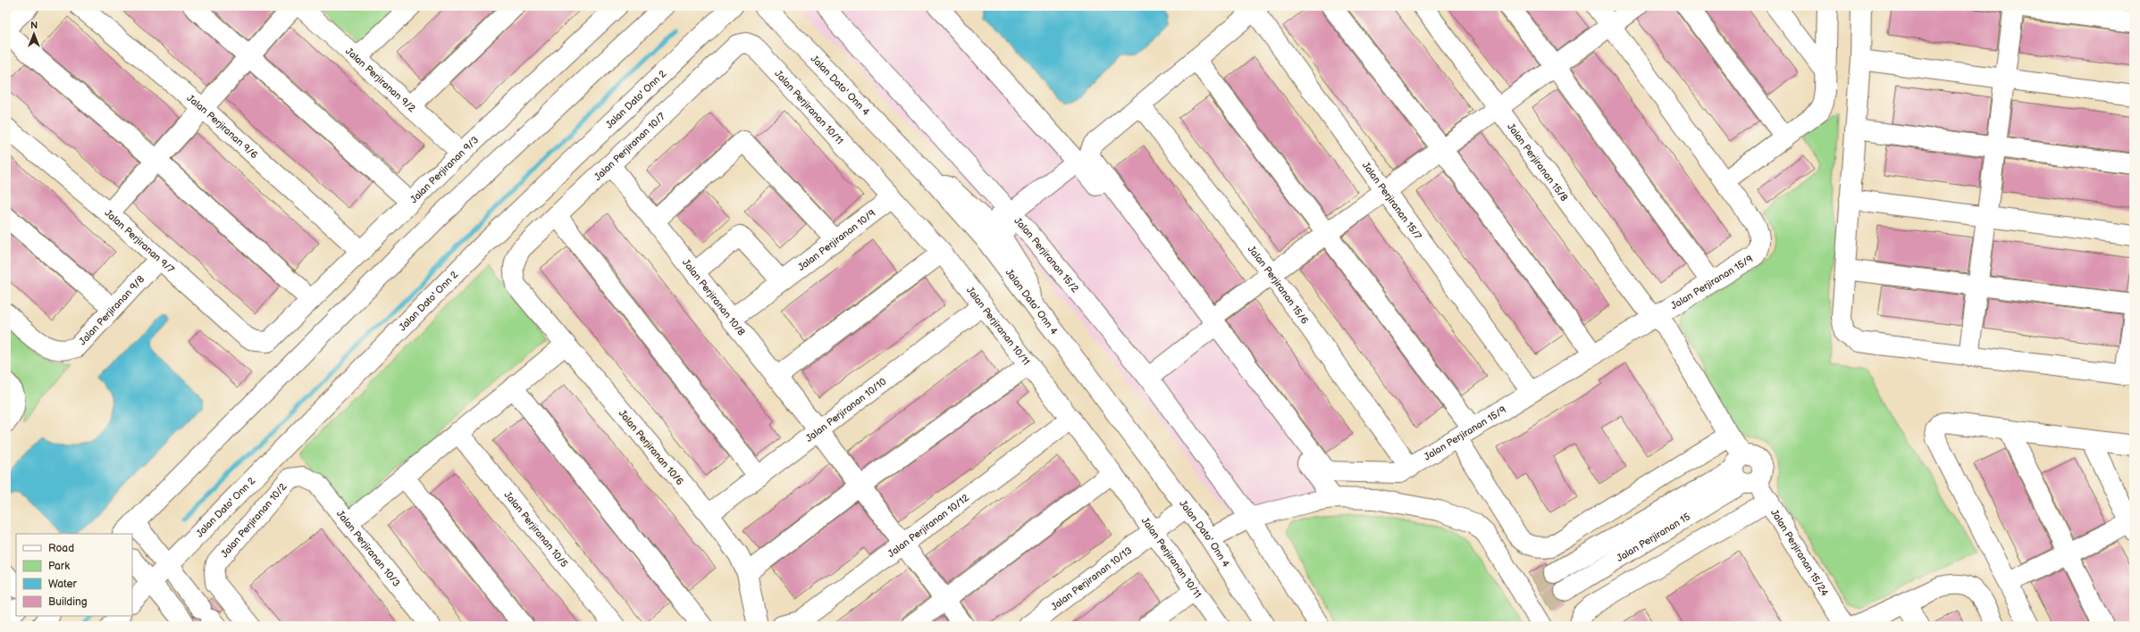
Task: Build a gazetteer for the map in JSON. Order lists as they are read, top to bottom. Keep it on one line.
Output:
{"streets":{"street":["Jalan Perjiranan 9/2","Jalan Dato' Onn 4","Jalan Dato' Onn 2","Jalan Perjiranan 10/11","Jalan Perjiranan 9/6","Jalan Perjiranan 10/7","Jalan Perjiranan 15/8","Jalan Perjiranan 9/3","Jalan Perjiranan 15/7","Jalan Perjiranan 10/9","Jalan Perjiranan 9/7","Jalan Perjiranan 15/2","Jalan Perjiranan 15/9","Jalan Perjiranan 15/6","Jalan Perjiranan 10/8","Jalan Perjiranan 9/8","Jalan Perjiranan 10/10","Jalan Perjiranan 10/6","Jalan Perjiranan 10/2","Jalan Perjiranan 10/12","Jalan Perjiranan 10/5","Jalan Perjiranan 15","Jalan Perjiranan 10/3","Jalan Perjiranan 15/24","Jalan Perjiranan 10/13"]},"crossings":[["Jalan Perjiranan 9/2","Jalan Perjiranan 9/3"],["Jalan Dato' Onn 4","Jalan Perjiranan 10/13"],["Jalan Perjiranan 10/11","Jalan Perjiranan 10/7"],["Jalan Perjiranan 10/11","Jalan Perjiranan 10/9"],["Jalan Perjiranan 10/11","Jalan Perjiranan 10/10"],["Jalan Perjiranan 10/11","Jalan Perjiranan 10/12"],["Jalan Perjiranan 10/11","Jalan Perjiranan 10/13"],["Jalan Perjiranan 9/6","Jalan Perjiranan 9/3"],["Jalan Perjiranan 10/7","Jalan Perjiranan 10/8"],["Jalan Perjiranan 10/7","Jalan Perjiranan 10/6"],["Jalan Perjiranan 15/8","Jalan Perjiranan 15/9"],["Jalan Perjiranan 15/8","Jalan Perjiranan 15/24"],["Jalan Perjiranan 9/3","Jalan Perjiranan 9/7"],["Jalan Perjiranan 15/7","Jalan Perjiranan 15/9"],["Jalan Perjiranan 10/9","Jalan Perjiranan 10/8"],["Jalan Perjiranan 9/7","Jalan Perjiranan 9/8"],["Jalan Perjiranan 15/9","Jalan Perjiranan 15/6"],["Jalan Perjiranan 10/8","Jalan Perjiranan 10/10"],["Jalan Perjiranan 10/8","Jalan Perjiranan 10/12"],["Jalan Perjiranan 10/10","Jalan Perjiranan 10/6"],["Jalan Perjiranan 10/2","Jalan Perjiranan 10/3"],["Jalan Perjiranan 15","Jalan Perjiranan 15/24"]],"legend":["Road","Park","Water","Building"],"north":"top"}
